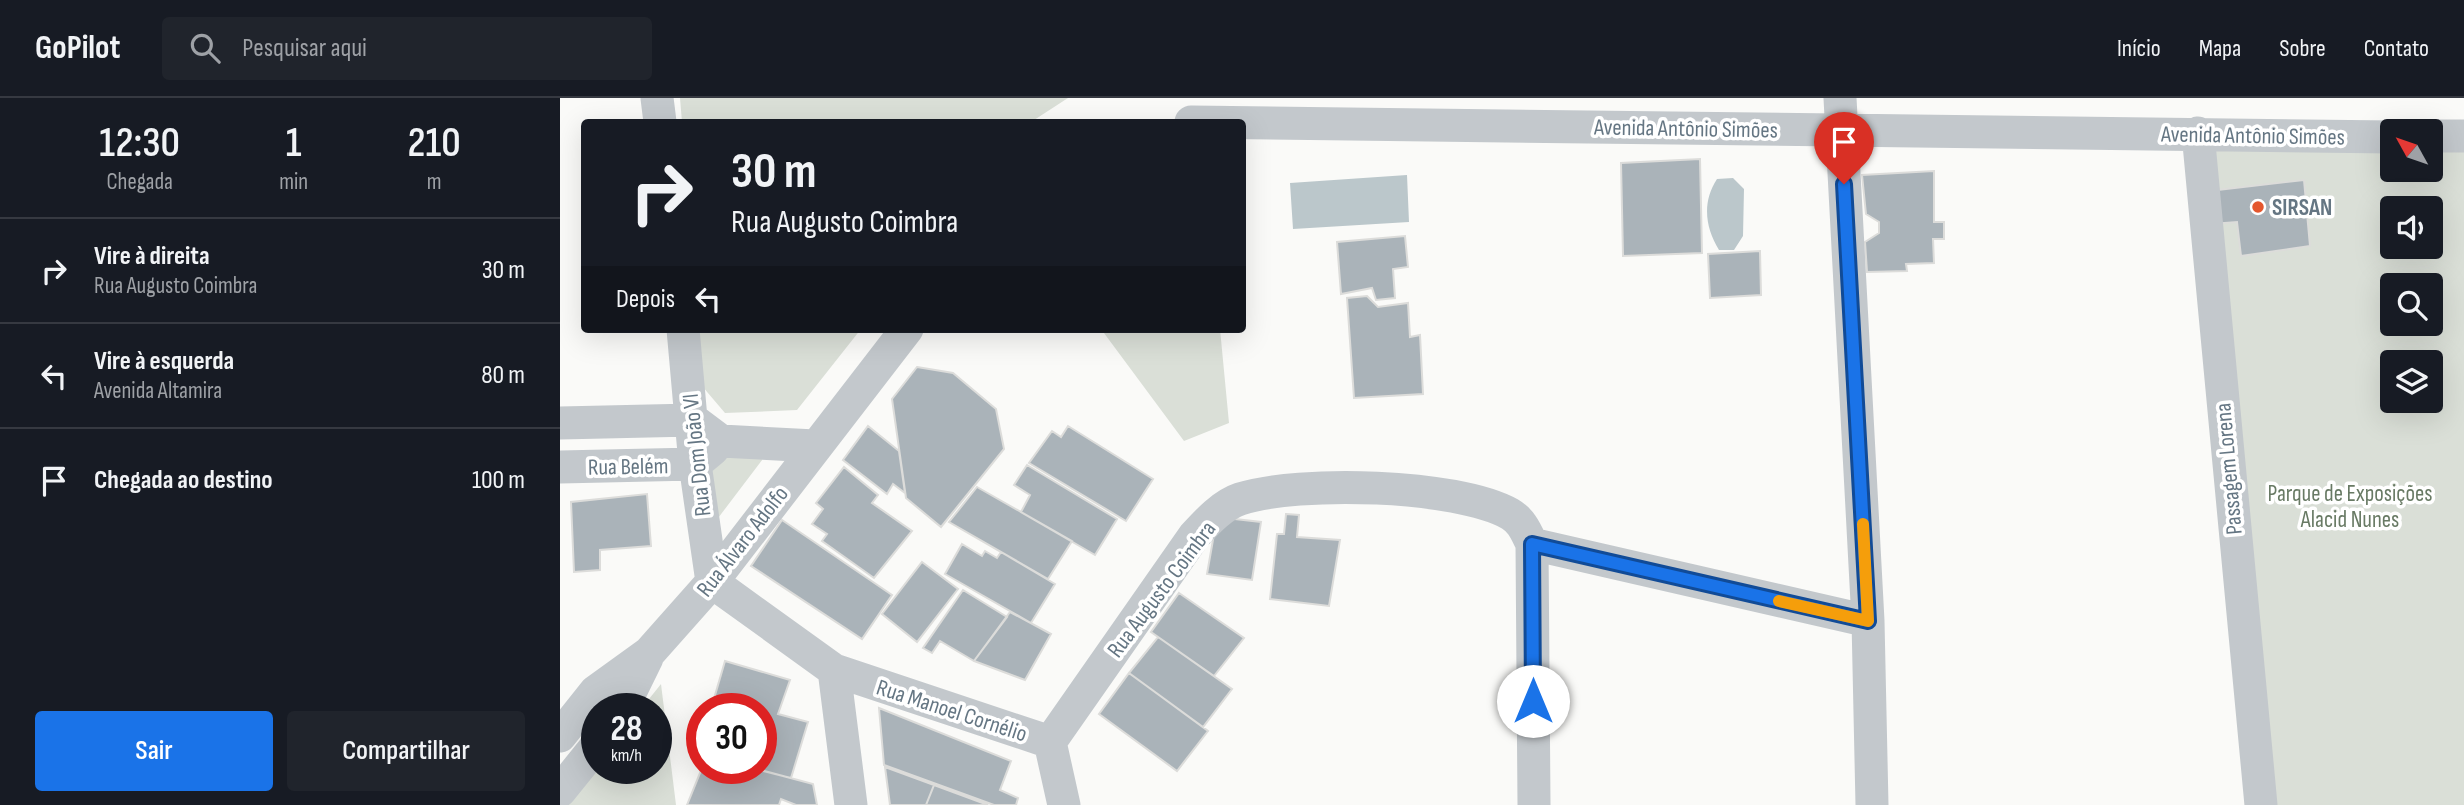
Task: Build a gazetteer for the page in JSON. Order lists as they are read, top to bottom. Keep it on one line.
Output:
{"streets":{"street":["Avenida Antônio Simões","Rua Dom João VI","Rua Belém","Passagem Lorena","Rua Álvaro Adolfo","Rua Augusto Coimbra","Rua Manoel Cornélio"]},"crossings":[["Avenida Antônio Simões","Passagem Lorena"],["Rua Dom João VI","Rua Belém"],["Rua Dom João VI","Rua Álvaro Adolfo"],["Rua Dom João VI","Rua Manoel Cornélio"],["Rua Álvaro Adolfo","Rua Manoel Cornélio"],["Rua Augusto Coimbra","Rua Manoel Cornélio"]],"parks":["Parque de Exposições Alacid Nunes"],"places":["SIRSAN"],"north":"top left","page":{"header":"GoPilot","search":"Pesquisar aqui","nav":["Início","Mapa","Sobre","Contato"],"eta":["12:30","Chegada","1","min","210","m"],"turn":["30 m","Rua Augusto Coimbra"],"list":[{"name":"Vire à direita","note":"Rua Augusto Coimbra","value":"30 m"},{"name":"Vire à esquerda","note":"Avenida Altamira","value":"80 m"},{"name":"Chegada ao destino","value":"100 m"}],"then":"Depois","speed":"28 km/h","limit":"30","buttons":["Sair","Compartilhar"]}}
